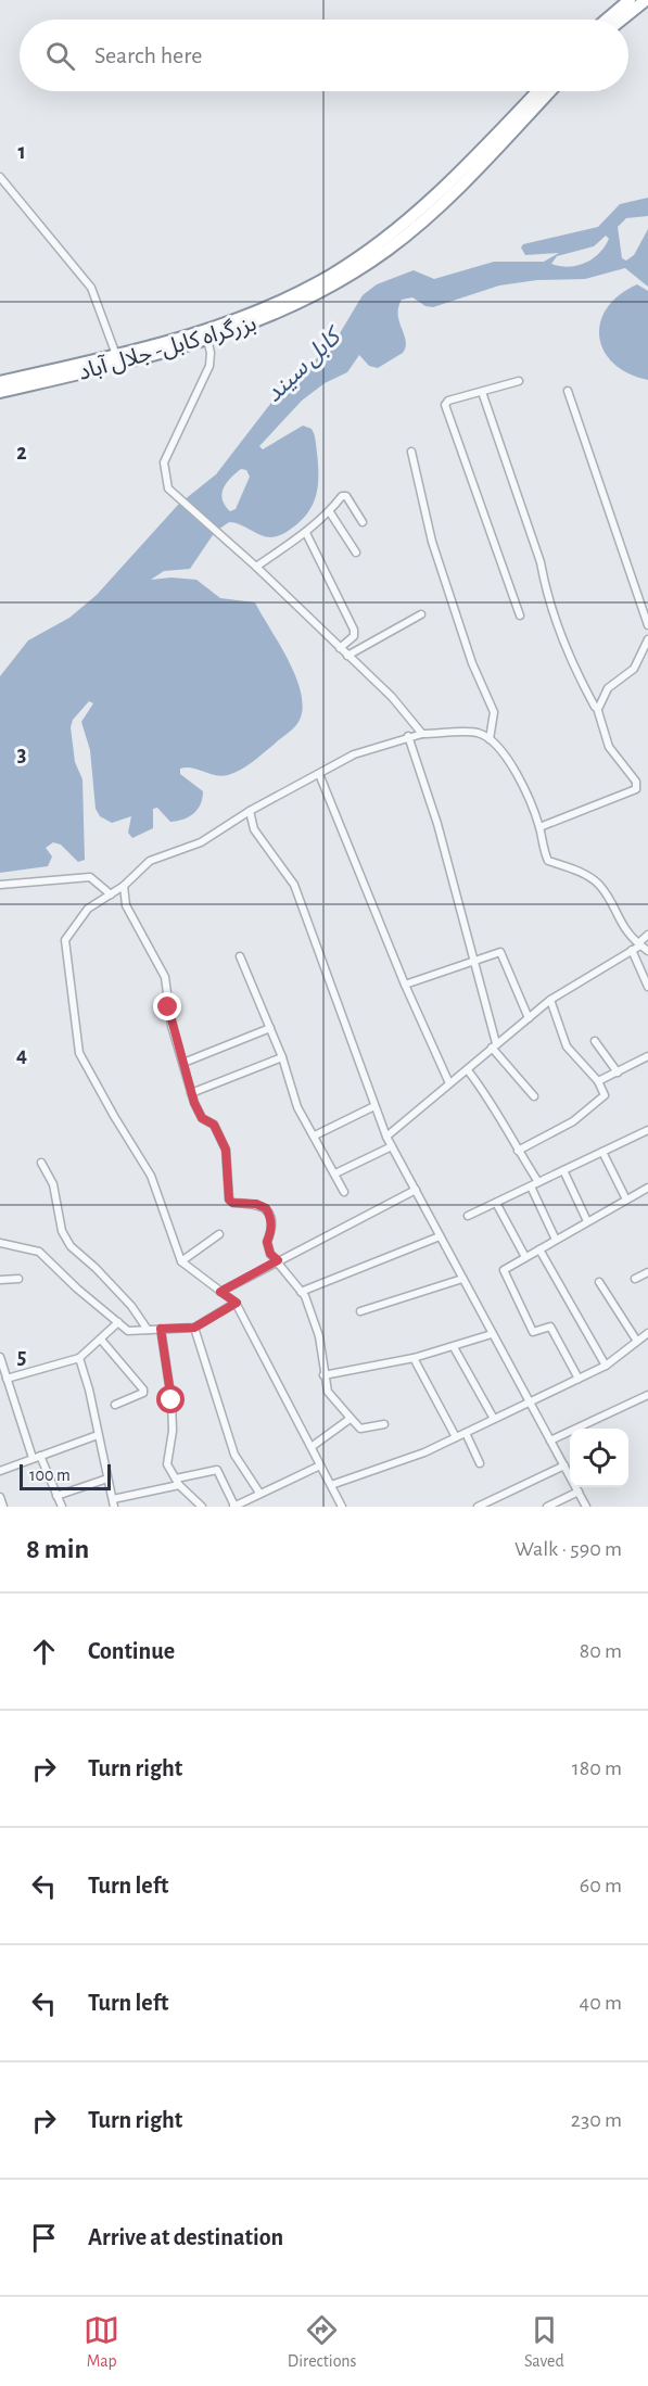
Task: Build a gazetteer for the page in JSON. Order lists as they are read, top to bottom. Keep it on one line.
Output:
{"streets":{"highway":["بزرگراه کابل- جلال آباد"]},"water":["کابل سيند"],"scale_bar":"100 m","page":{"search":"Search here","scale":"100 m","heading":["8 min","Walk · 590 m"],"list":[["Continue","80 m"],["Turn right","180 m"],["Turn left","60 m"],["Turn left","40 m"],["Turn right","230 m"],"Arrive at destination"],"nav":["Map","Directions","Saved"]},"grid":{"rows":["1","2","3","4","5"]}}
